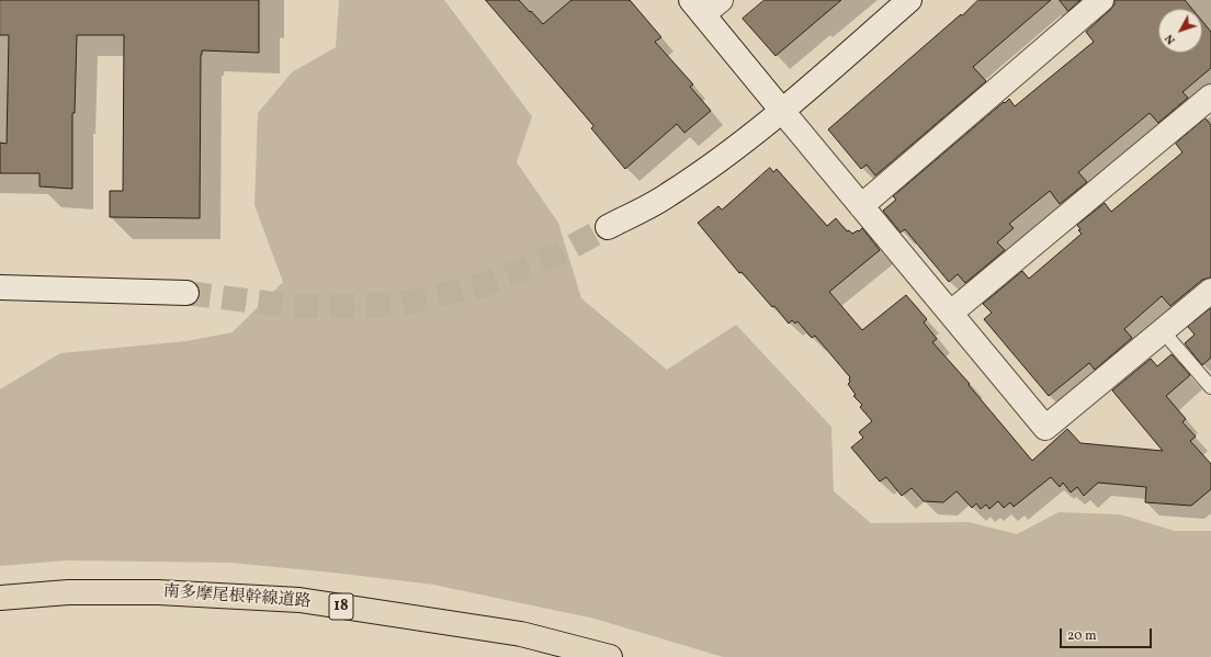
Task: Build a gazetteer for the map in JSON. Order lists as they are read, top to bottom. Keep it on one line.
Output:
{"streets":{"main road":["南多摩尾根幹線道路","18"]},"scale_bar":"20 m","north":"bottom left"}
